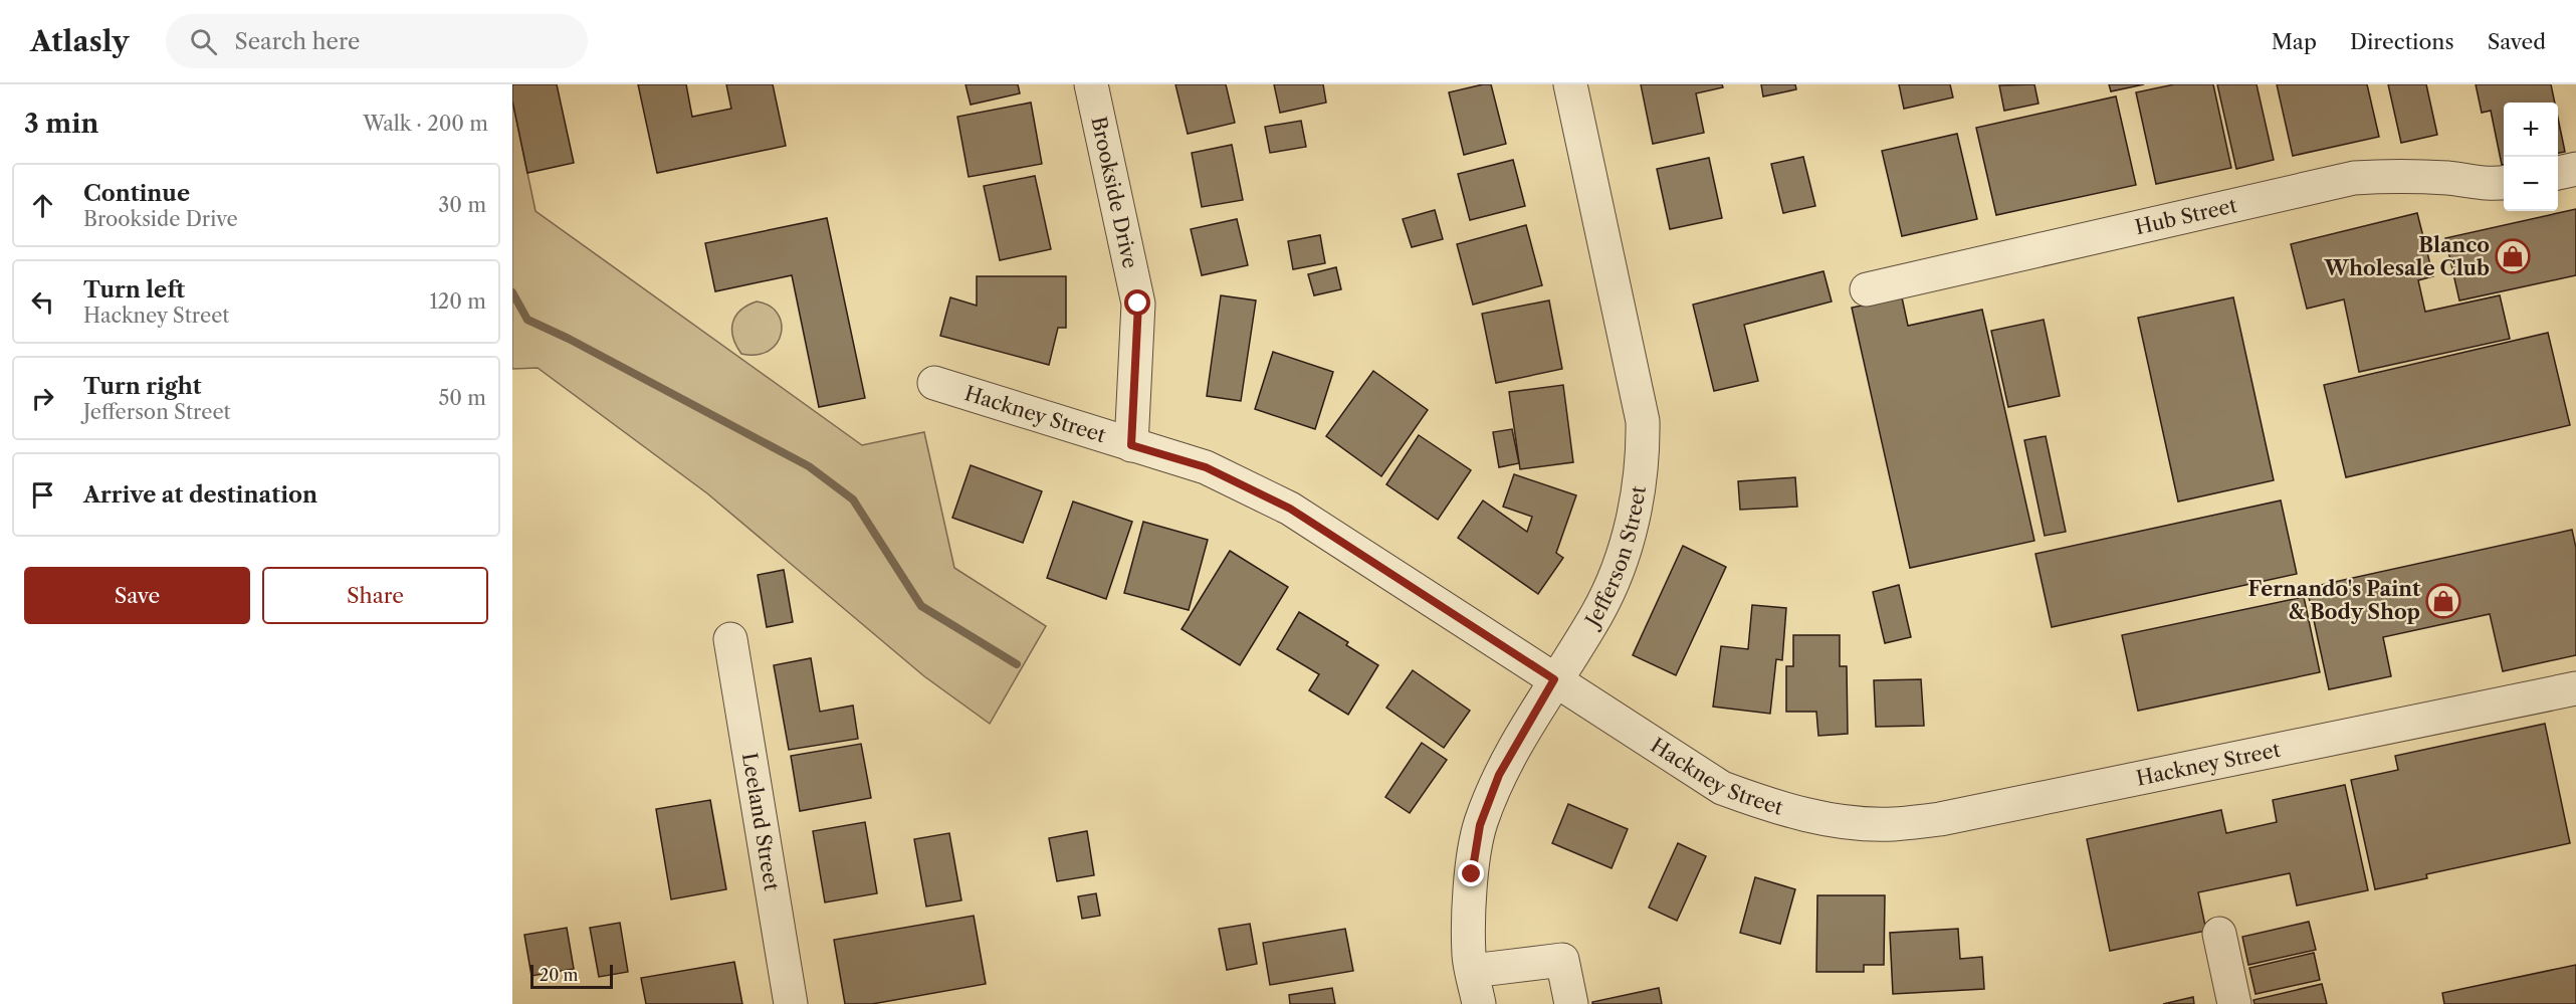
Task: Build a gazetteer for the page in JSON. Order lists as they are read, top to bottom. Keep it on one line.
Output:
{"streets":{"street":["Brookside Drive","Hub Street","Hackney Street","Jefferson Street","Leeland Street"]},"crossings":[["Brookside Drive","Hackney Street"],["Hackney Street","Jefferson Street"]],"places":{"shop":["Blanco Wholesale Club","Fernando's Paint & Body Shop"]},"scale_bar":"20 m","page":{"header":"Atlasly","search":"Search here","nav":["Map","Directions","Saved"],"heading":["3 min","Walk · 200 m"],"map_buttons":["+","−"],"list":[["Continue","Brookside Drive","30 m"],["Turn left","Hackney Street","120 m"],["Turn right","Jefferson Street","50 m"],"Arrive at destination"],"buttons":["Save","Share"],"scale":"20 m"}}
